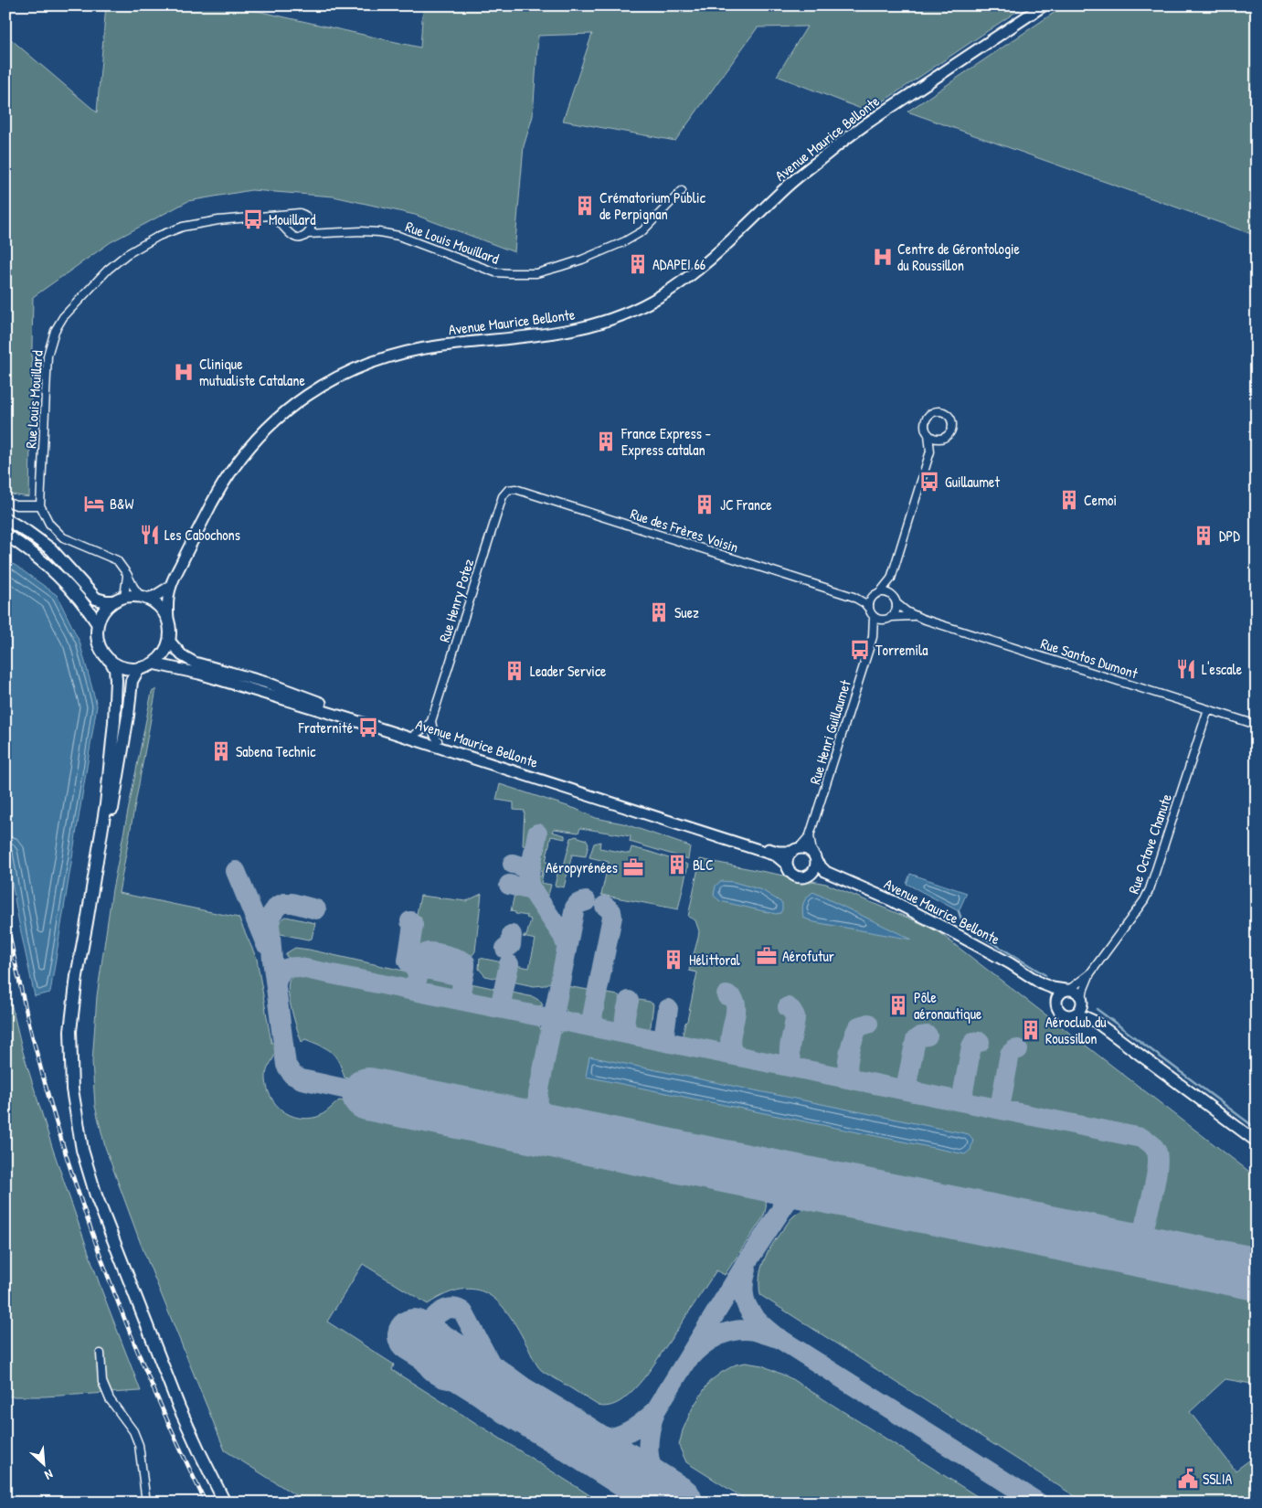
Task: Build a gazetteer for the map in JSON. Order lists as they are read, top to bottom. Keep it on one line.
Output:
{"streets":{"street":["Avenue Maurice Bellonte","Rue Louis Mouillard","Rue des Frères Voisin","Rue Henry Potez","Rue Santos Dumont","Rue Henri Guillaumet","Rue Octave Chanute"]},"crossings":[["Avenue Maurice Bellonte","Rue Henri Guillaumet"],["Avenue Maurice Bellonte","Rue Octave Chanute"],["Rue des Frères Voisin","Rue Henry Potez"],["Rue des Frères Voisin","Rue Santos Dumont"],["Rue des Frères Voisin","Rue Henri Guillaumet"],["Rue Santos Dumont","Rue Henri Guillaumet"],["Rue Santos Dumont","Rue Octave Chanute"]],"places":{"building":["Crématorium Public de Perpignan","ADAPEI 66","France Express - Express catalan","Cemoi","JC France","DPD","Suez","Leader Service","Sabena Technic","BLC","Hélittoral","Pôle aéronautique","Aéroclub du Roussillon"],"bus stop":["Mouillard","Guillaumet","Torremila","Fraternité"],"hospital":["Centre de Gérontologie du Roussillon","Clinique mutualiste Catalane"],"hotel":["B&W"],"restaurant":["Les Cabochons","L'escale"],"office":["Aéropyrénées","Aérofutur"],"public building":["SSLIA"]},"north":"bottom right"}
